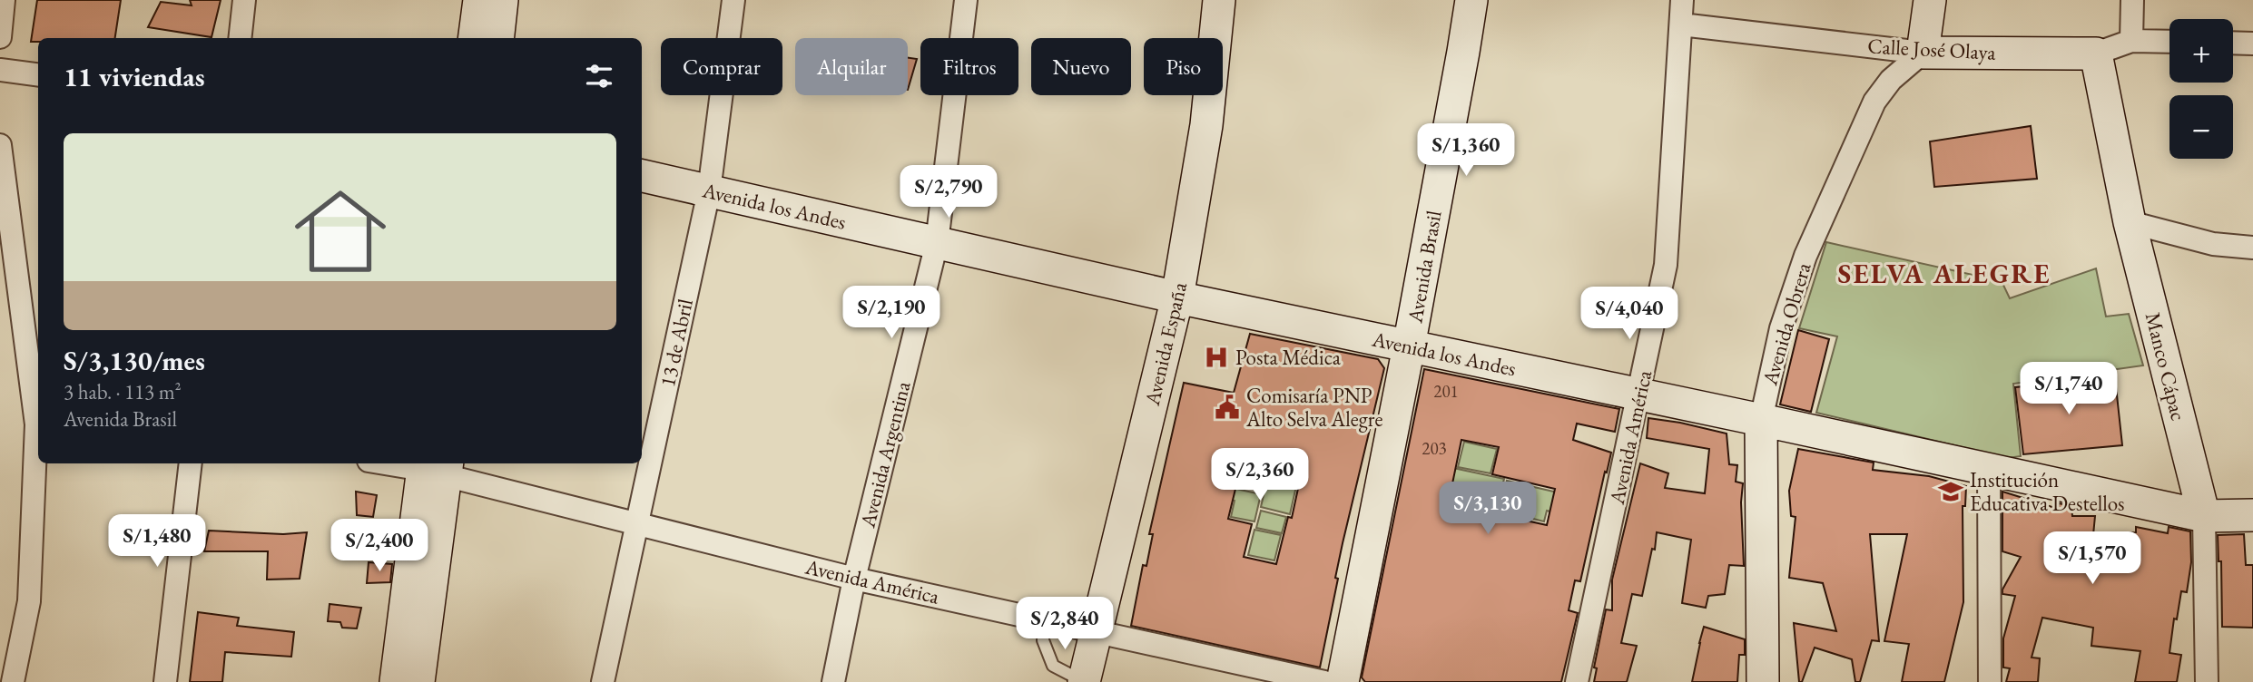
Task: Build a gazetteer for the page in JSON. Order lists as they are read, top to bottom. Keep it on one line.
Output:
{"streets":{"street":["Calle José Olaya","Avenida los Andes","Avenida Brasil","Avenida Obrera","13 de Abril","Avenida España","Manco Cápac","Avenida América","Avenida Argentina"]},"crossings":[["Calle José Olaya","Avenida Obrera"],["Calle José Olaya","Manco Cápac"],["Calle José Olaya","Avenida América"],["Avenida los Andes","Avenida Brasil"],["Avenida los Andes","Avenida Obrera"],["Avenida los Andes","13 de Abril"],["Avenida los Andes","Avenida España"],["Avenida los Andes","Manco Cápac"],["Avenida los Andes","Avenida América"],["Avenida los Andes","Avenida Argentina"],["13 de Abril","Avenida América"],["Avenida España","Avenida América"],["Avenida América","Avenida Argentina"]],"districts":["SELVA ALEGRE"],"places":{"hospital":["Posta Médica"],"public building":["Comisaría PNP Alto Selva Alegre"],"school or university":["Institución Educativa Destellos"]},"house_numbers":["201","203"],"page":{"map_buttons":["+","−"],"chip":["Comprar","Alquilar","Filtros","Nuevo","Piso"],"heading":"11 viviendas","list":[{"name":"S/3,130/mes","note":"3 hab. · 113 m² · Avenida Brasil"}],"price":["S/1,360","S/2,790","S/2,190","S/4,040","S/1,740","S/2,360","S/3,130","S/1,480","S/2,400","S/1,570","S/2,840"]}}
